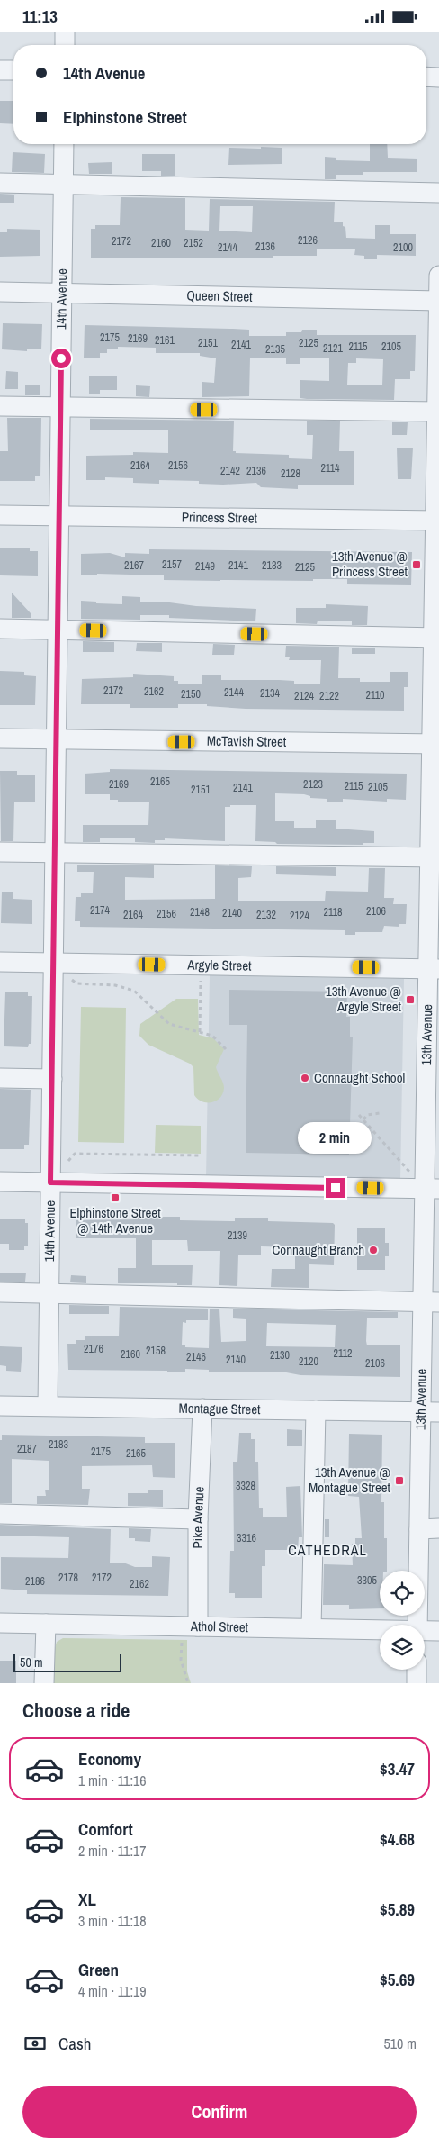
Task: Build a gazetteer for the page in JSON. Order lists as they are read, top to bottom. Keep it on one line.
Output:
{"streets":{"street":["Queen Street","14th Avenue","Princess Street","McTavish Street","Argyle Street","13th Avenue","Montague Street","Pike Avenue","Athol Street"]},"crossings":[["Queen Street","14th Avenue"],["Queen Street","13th Avenue"],["14th Avenue","Princess Street"],["14th Avenue","McTavish Street"],["14th Avenue","Argyle Street"],["14th Avenue","Montague Street"],["Princess Street","13th Avenue"],["McTavish Street","13th Avenue"],["Argyle Street","13th Avenue"],["13th Avenue","Montague Street"],["Montague Street","Pike Avenue"],["Pike Avenue","Athol Street"]],"districts":["CATHEDRAL"],"places":{"transit":["13th Avenue @ Princess Street","13th Avenue @ Argyle Street","Elphinstone Street @ 14th Avenue","13th Avenue @ Montague Street"],"other":["Connaught School","Connaught Branch"]},"house_numbers":["2126","2172","2160","2152","2136","2144","2100","2175","2169","2161","2151","2125","2141","2115","2105","2121","2135","2164","2156","2114","2142","2136","2128","2157","2167","2141","2133","2149","2125","2172","2162","2144","2134","2150","2110","2124","2122","2165","2169","2123","2115","2105","2141","2151","2174","2106","2148","2118","2140","2156","2164","2132","2124","2139","2176","2158","2112","2160","2130","2146","2140","2120","2106","2183","2187","2175","2165","3328","3316","2178","2172","3305","2186","2162"],"scale_bar":"50 m","page":{"status":"11:13","banner":["14th Avenue","Elphinstone Street"],"bubble":"2 min","scale":"50 m","heading":"Choose a ride","list":[{"name":"Economy","note":"1 min · 11:16","value":"$3.47"},{"name":"Comfort","note":"2 min · 11:17","value":"$4.68"},{"name":"XL","note":"3 min · 11:18","value":"$5.89"},{"name":"Green","note":"4 min · 11:19","value":"$5.69"}],"pay":["Cash","510 m"],"buttons":"Confirm"}}
